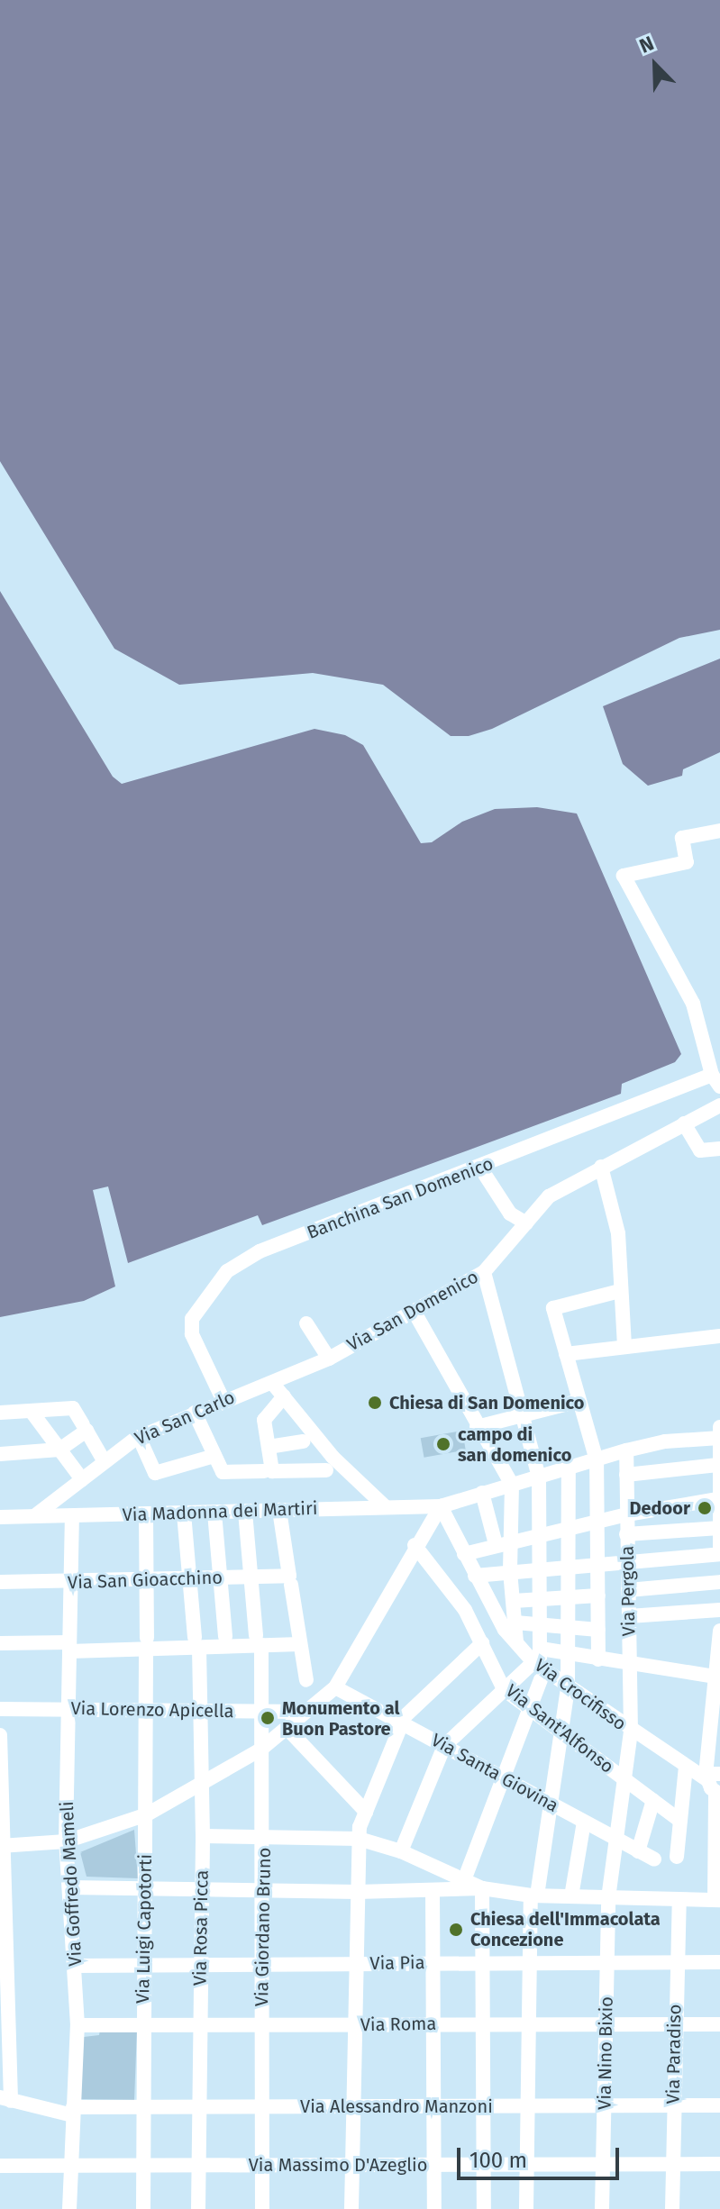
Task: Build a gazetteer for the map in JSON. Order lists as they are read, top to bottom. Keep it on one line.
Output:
{"streets":{"street":["Banchina San Domenico","Via San Domenico","Via San Carlo","Via Madonna dei Martiri","Via San Gioacchino","Via Pergola","Via Crocifisso","Via Lorenzo Apicella","Via Sant'Alfonso","Via Santa Giovina","Via Goffredo Mameli","Via Giordano Bruno","Via Rosa Picca","Via Luigi Capotorti","Via Pia","Via Roma","Via Nino Bixio","Via Paradiso","Via Alessandro Manzoni","Via Massimo D'Azeglio"]},"crossings":[["Banchina San Domenico","Via San Carlo"],["Via San Domenico","Via San Carlo"],["Via San Carlo","Via Madonna dei Martiri"],["Via Madonna dei Martiri","Via Pergola"],["Via Madonna dei Martiri","Via Crocifisso"],["Via Madonna dei Martiri","Via Goffredo Mameli"],["Via Madonna dei Martiri","Via Giordano Bruno"],["Via Madonna dei Martiri","Via Rosa Picca"],["Via Madonna dei Martiri","Via Luigi Capotorti"],["Via San Gioacchino","Via Goffredo Mameli"],["Via San Gioacchino","Via Giordano Bruno"],["Via San Gioacchino","Via Rosa Picca"],["Via San Gioacchino","Via Luigi Capotorti"],["Via Pergola","Via Crocifisso"],["Via Pergola","Via Sant'Alfonso"],["Via Pergola","Via Santa Giovina"],["Via Pergola","Via Nino Bixio"],["Via Lorenzo Apicella","Via Goffredo Mameli"],["Via Lorenzo Apicella","Via Giordano Bruno"],["Via Lorenzo Apicella","Via Rosa Picca"],["Via Lorenzo Apicella","Via Luigi Capotorti"],["Via Santa Giovina","Via Nino Bixio"],["Via Goffredo Mameli","Via Pia"],["Via Goffredo Mameli","Via Roma"],["Via Goffredo Mameli","Via Alessandro Manzoni"],["Via Goffredo Mameli","Via Massimo D'Azeglio"],["Via Giordano Bruno","Via Pia"],["Via Giordano Bruno","Via Roma"],["Via Giordano Bruno","Via Alessandro Manzoni"],["Via Giordano Bruno","Via Massimo D'Azeglio"],["Via Rosa Picca","Via Pia"],["Via Rosa Picca","Via Roma"],["Via Rosa Picca","Via Alessandro Manzoni"],["Via Rosa Picca","Via Massimo D'Azeglio"],["Via Luigi Capotorti","Via Pia"],["Via Luigi Capotorti","Via Roma"],["Via Luigi Capotorti","Via Alessandro Manzoni"],["Via Luigi Capotorti","Via Massimo D'Azeglio"],["Via Pia","Via Nino Bixio"],["Via Pia","Via Paradiso"],["Via Roma","Via Nino Bixio"],["Via Roma","Via Paradiso"],["Via Nino Bixio","Via Alessandro Manzoni"],["Via Nino Bixio","Via Massimo D'Azeglio"],["Via Paradiso","Via Alessandro Manzoni"],["Via Paradiso","Via Massimo D'Azeglio"]],"places":["Chiesa di San Domenico","campo di san domenico","Dedoor","Monumento al Buon Pastore","Chiesa dell'Immacolata Concezione"],"scale_bar":"100 m","north":"top left"}
